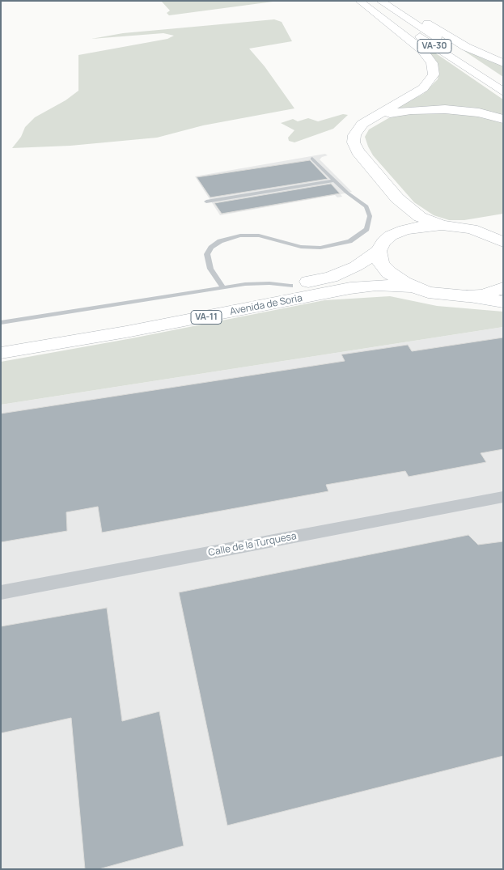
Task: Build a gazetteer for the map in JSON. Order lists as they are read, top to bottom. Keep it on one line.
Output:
{"streets":{"main road":["VA-30","Avenida de Soria","VA-11"],"street":["Calle de la Turquesa"]},"crossings":[["Avenida de Soria","VA-11"]]}
